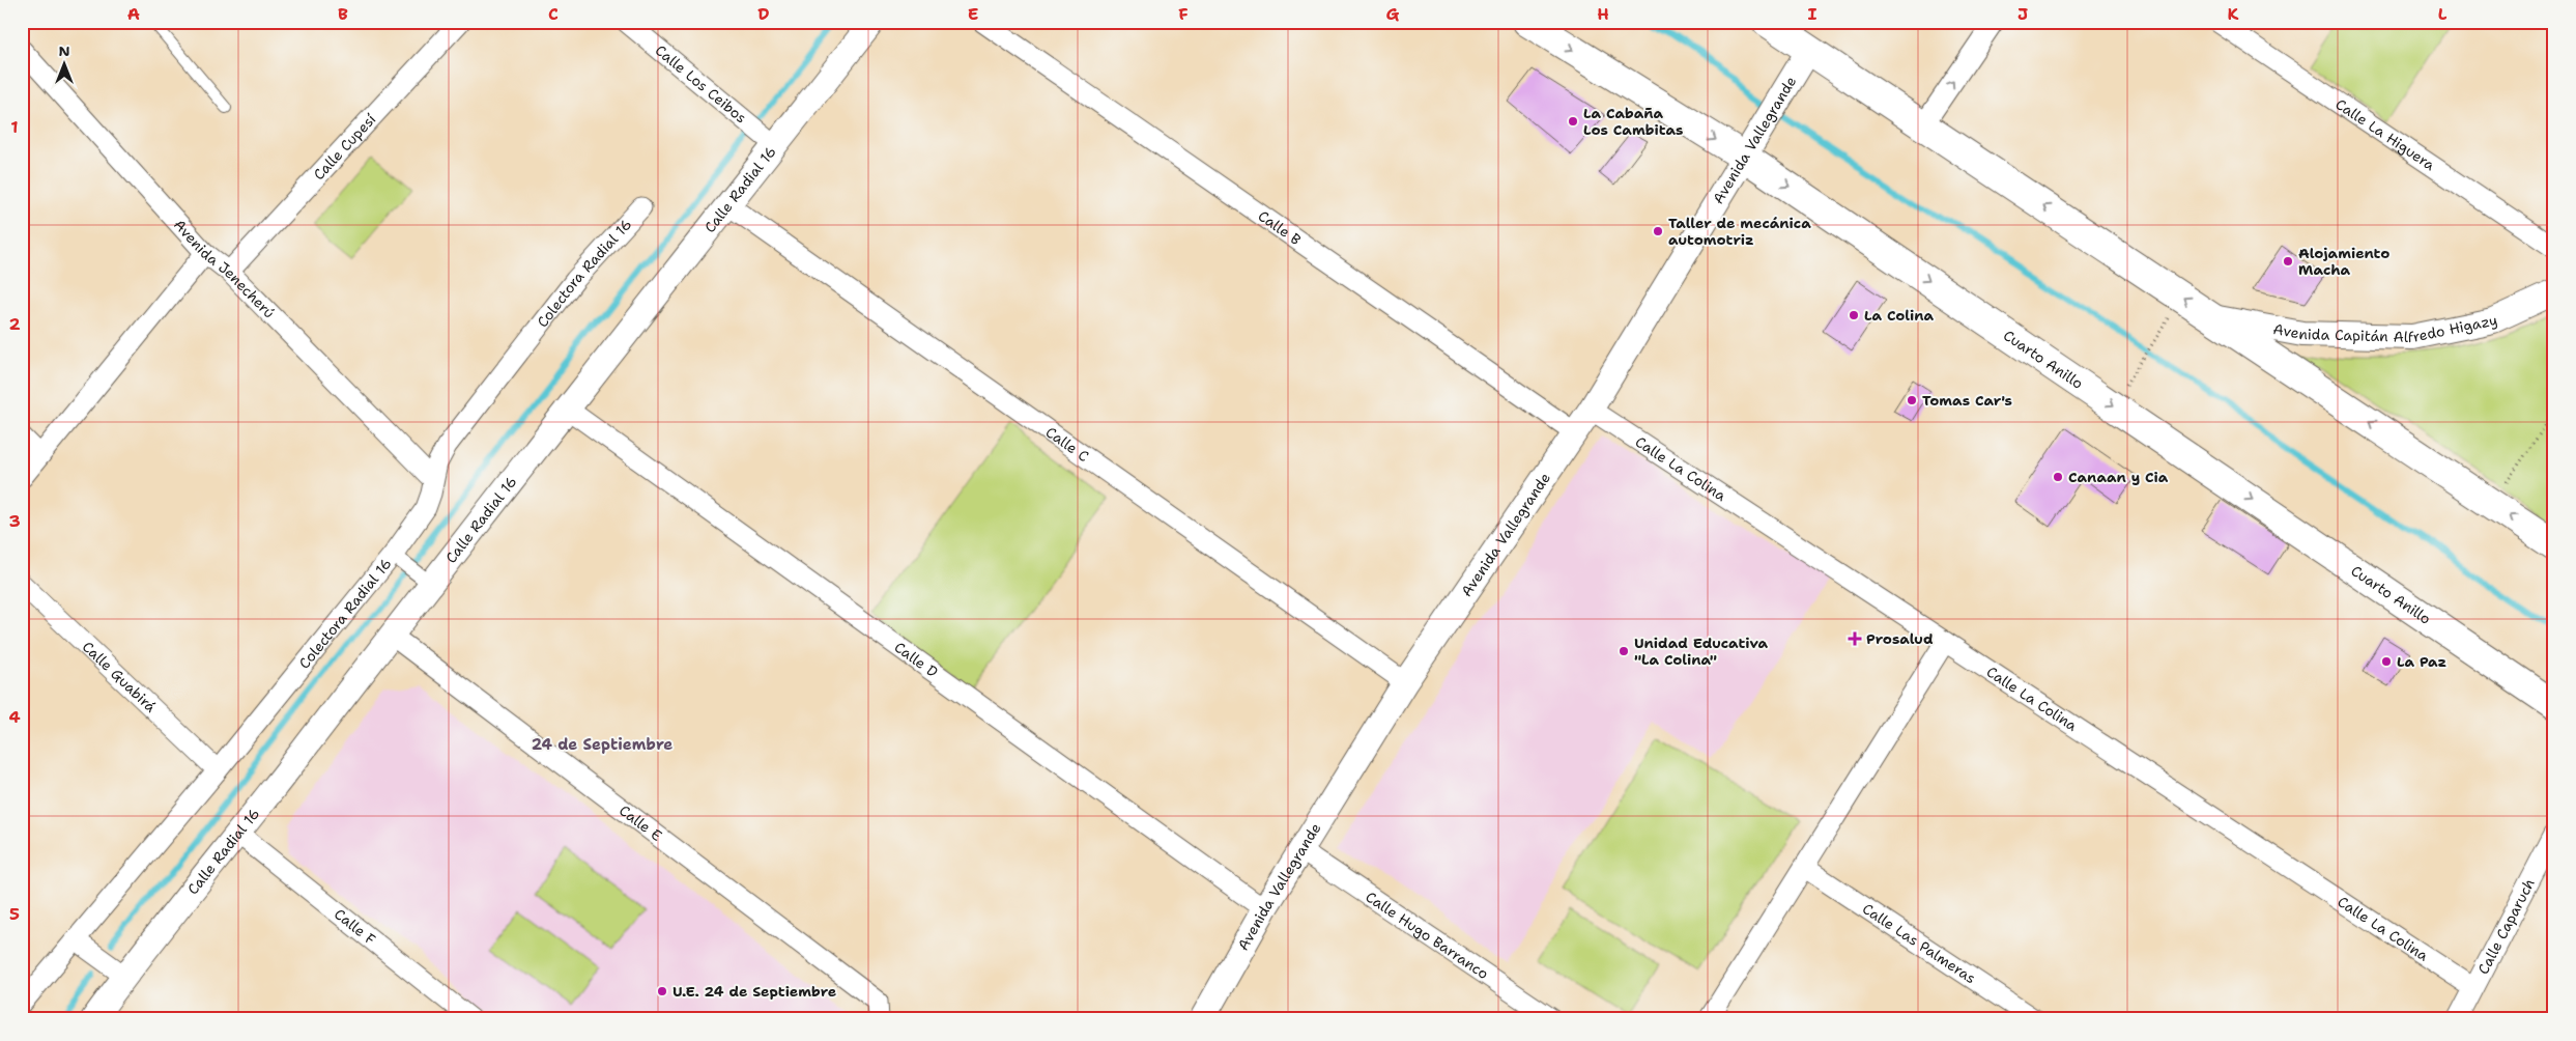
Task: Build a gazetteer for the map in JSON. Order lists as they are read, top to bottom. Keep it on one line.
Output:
{"streets":{"highway":["Cuarto Anillo"],"street":["Calle Los Ceibos","Calle La Higuera","Avenida Vallegrande","Calle Cupesí","Calle Radial 16","Calle B","Avenida Jenecherú","Colectora Radial 16","Avenida Capitán Alfredo Higazy","Calle C","Calle La Colina","Calle D","Calle Guabirá","Calle E","Calle F","Calle Caparuch","Calle Hugo Barranco","Calle Las Palmeras"]},"crossings":[["Calle Los Ceibos","Calle Radial 16"],["Avenida Vallegrande","Calle B"],["Avenida Vallegrande","Cuarto Anillo"],["Avenida Vallegrande","Calle C"],["Avenida Vallegrande","Calle La Colina"],["Avenida Vallegrande","Calle D"],["Avenida Vallegrande","Calle Hugo Barranco"],["Calle Cupesí","Avenida Jenecherú"],["Calle Radial 16","Calle C"],["Calle Radial 16","Calle D"],["Calle Radial 16","Calle E"],["Calle Radial 16","Calle F"],["Avenida Jenecherú","Colectora Radial 16"],["Colectora Radial 16","Calle Guabirá"],["Calle La Colina","Calle Caparuch"]],"districts":["24 de Septiembre"],"places":{"other":["La Cabaña Los Cambitas","Taller de mecánica automotriz","Alojamiento Macha","La Colina","Tomas Car's","Canaan y Cia","Unidad Educativa \"La Colina\"","La Paz","U.E. 24 de Septiembre"],"health":["Prosalud"]},"north":"top","grid":{"columns":["A","B","C","D","E","F","G","H","I","J","K","L"],"rows":["1","2","3","4","5"]}}
